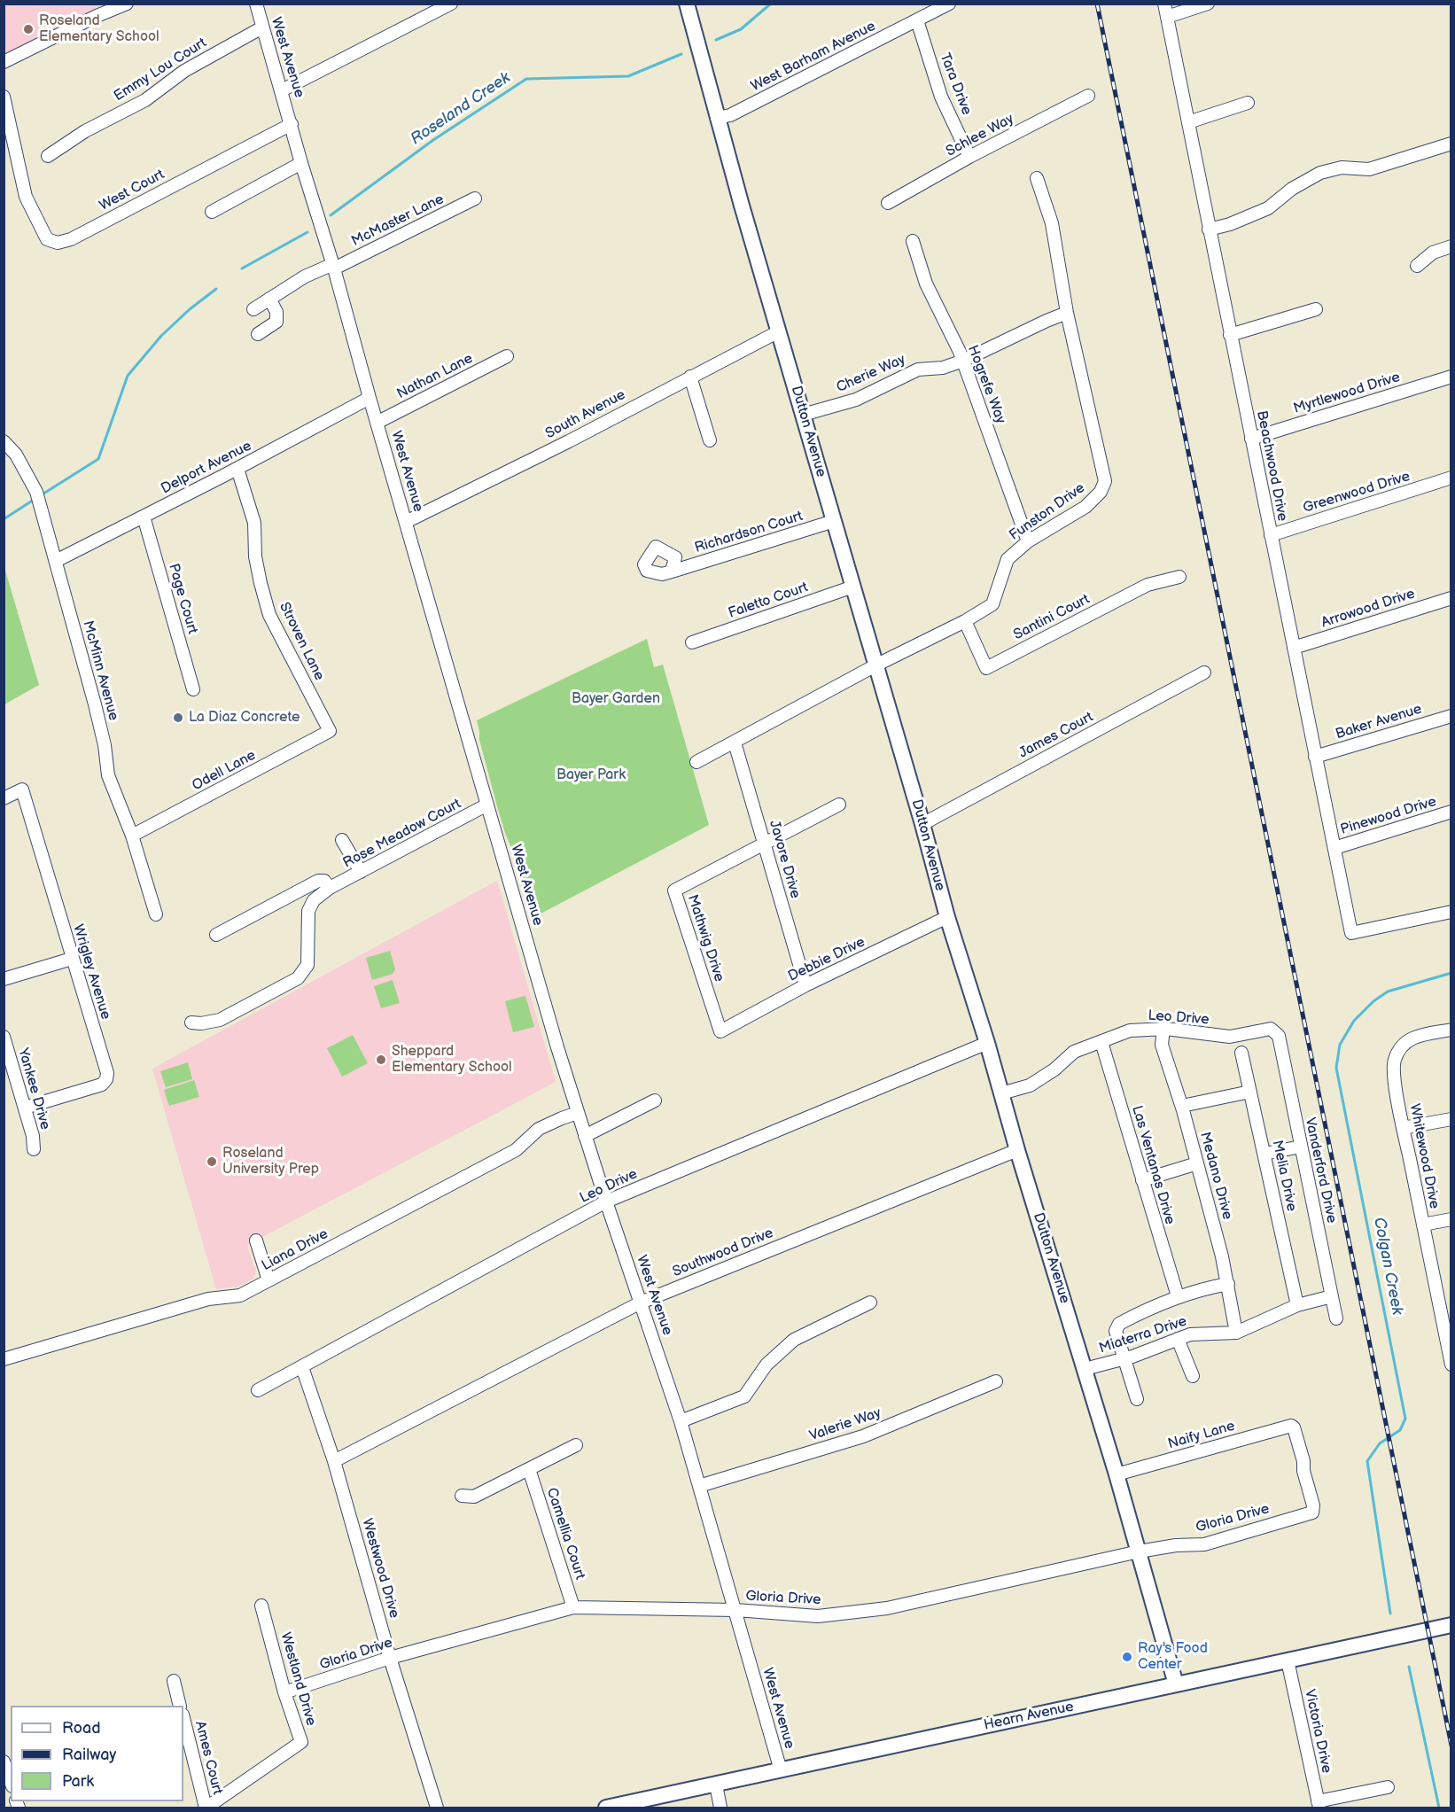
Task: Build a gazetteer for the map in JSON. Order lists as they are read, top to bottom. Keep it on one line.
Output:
{"streets":{"main road":["Dutton Avenue","Hearn Avenue"],"street":["West Barham Avenue","West Avenue","Emmy Lou Court","Tara Drive","Schlee Way","West Court","McMaster Lane","Cherie Way","Nathan Lane","Hogrefe Way","Myrtlewood Drive","South Avenue","Beachwood Drive","Delport Avenue","Greenwood Drive","Funston Drive","Richardson Court","Page Court","Faletto Court","Arrowood Drive","Santini Court","Stroven Lane","McMinn Avenue","Baker Avenue","James Court","Odell Lane","Pinewood Drive","Rose Meadow Court","Javore Drive","Mathwig Drive","Debbie Drive","Wrigley Avenue","Leo Drive","Yankee Drive","Whitewood Drive","Las Ventanas Drive","Vanderford Drive","Medano Drive","Melia Drive","Liana Drive","Southwood Drive","Miaterra Drive","Valerie Way","Naify Lane","Gloria Drive","Camellia Court","Westwood Drive","Westland Drive","Victoria Drive","Ames Court"]},"crossings":[["West Barham Avenue","Tara Drive"],["West Barham Avenue","Dutton Avenue"],["West Avenue","Emmy Lou Court"],["West Avenue","West Court"],["West Avenue","McMaster Lane"],["West Avenue","Nathan Lane"],["West Avenue","South Avenue"],["West Avenue","Delport Avenue"],["West Avenue","Rose Meadow Court"],["West Avenue","Leo Drive"],["West Avenue","Liana Drive"],["West Avenue","Southwood Drive"],["West Avenue","Valerie Way"],["West Avenue","Gloria Drive"],["West Avenue","Hearn Avenue"],["Tara Drive","Schlee Way"],["Cherie Way","Hogrefe Way"],["Cherie Way","Dutton Avenue"],["Cherie Way","Funston Drive"],["Hogrefe Way","Funston Drive"],["Myrtlewood Drive","Beachwood Drive"],["South Avenue","Dutton Avenue"],["Dutton Avenue","Funston Drive"],["Dutton Avenue","Richardson Court"],["Dutton Avenue","Faletto Court"],["Dutton Avenue","James Court"],["Dutton Avenue","Debbie Drive"],["Dutton Avenue","Leo Drive"],["Dutton Avenue","Southwood Drive"],["Dutton Avenue","Miaterra Drive"],["Dutton Avenue","Naify Lane"],["Dutton Avenue","Gloria Drive"],["Dutton Avenue","Hearn Avenue"],["Beachwood Drive","Greenwood Drive"],["Beachwood Drive","Arrowood Drive"],["Beachwood Drive","Baker Avenue"],["Beachwood Drive","Pinewood Drive"],["Delport Avenue","Page Court"],["Delport Avenue","Stroven Lane"],["Delport Avenue","McMinn Avenue"],["Funston Drive","Santini Court"],["Funston Drive","Javore Drive"],["Stroven Lane","Odell Lane"],["McMinn Avenue","Odell Lane"],["Javore Drive","Mathwig Drive"],["Javore Drive","Debbie Drive"],["Mathwig Drive","Debbie Drive"],["Wrigley Avenue","Yankee Drive"],["Leo Drive","Las Ventanas Drive"],["Leo Drive","Vanderford Drive"],["Leo Drive","Medano Drive"],["Leo Drive","Westwood Drive"],["Vanderford Drive","Miaterra Drive"],["Medano Drive","Miaterra Drive"],["Melia Drive","Miaterra Drive"],["Southwood Drive","Westwood Drive"],["Naify Lane","Gloria Drive"],["Gloria Drive","Camellia Court"],["Gloria Drive","Westwood Drive"],["Gloria Drive","Westland Drive"],["Westland Drive","Ames Court"],["Hearn Avenue","Victoria Drive"]],"water":["Roseland Creek","Colgan Creek"],"parks":["Bayer Garden","Bayer Park"],"places":["Roseland Elementary School","La Diaz Concrete","Sheppard Elementary School","Roseland University Prep","Ray's Food Center"],"legend":["Road","Railway","Park"]}
